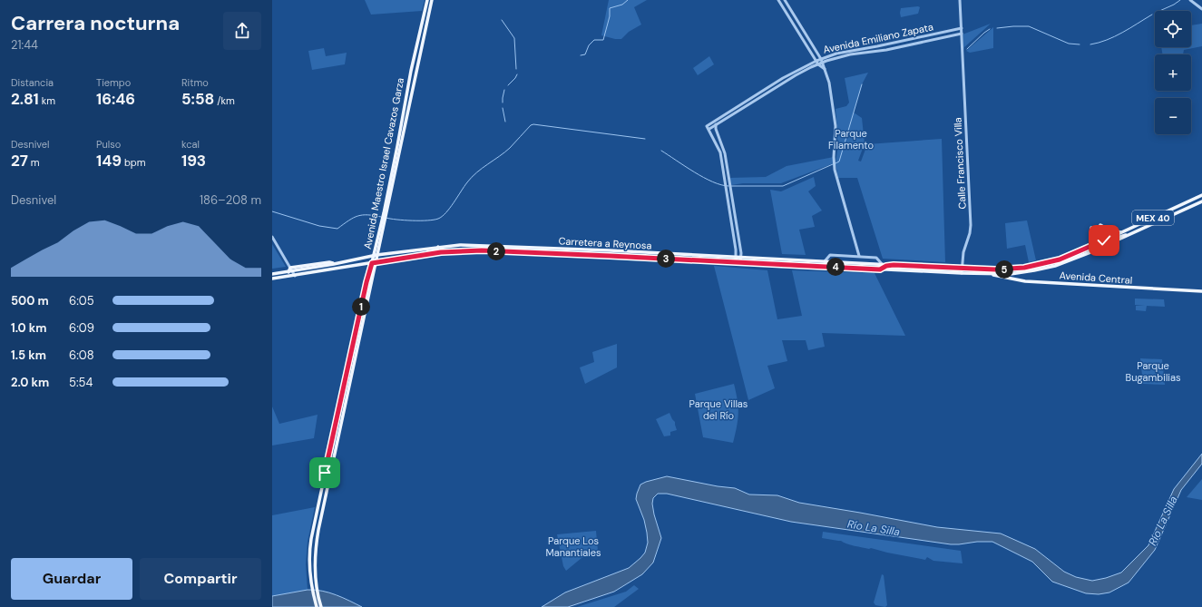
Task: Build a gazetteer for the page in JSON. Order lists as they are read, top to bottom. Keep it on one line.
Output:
{"streets":{"main road":["Avenida Maestro Israel Cavazos Garza","MEX 40","Carretera a Reynosa","Avenida Central"],"street":["Avenida Emiliano Zapata","Calle Francisco Villa"]},"crossings":[["Avenida Emiliano Zapata","Calle Francisco Villa"],["Avenida Maestro Israel Cavazos Garza","Carretera a Reynosa"],["Calle Francisco Villa","Carretera a Reynosa"],["MEX 40","Carretera a Reynosa"],["MEX 40","Avenida Central"],["Carretera a Reynosa","Avenida Central"]],"water":["Río La Silla"],"parks":["Parque Filamento","Parque Bugambilias","Parque Villas del Río","Parque Los Manantiales"],"page":{"heading":["Carrera nocturna","21:44"],"map_buttons":["+","−"],"stats":[["Distancia","2.81 km"],["Tiempo","16:46"],["Ritmo","5:58 /km"],["Desnivel","27 m"],["Pulso","149 bpm"],["kcal","193"]],"chart":["Desnivel","186–208 m"],"pins":["2","3","4","5","1"],"list":[{"name":"500 m","note":"6:05"},{"name":"1.0 km","note":"6:09"},{"name":"1.5 km","note":"6:08"},{"name":"2.0 km","note":"5:54"}],"buttons":["Guardar","Compartir"]}}
